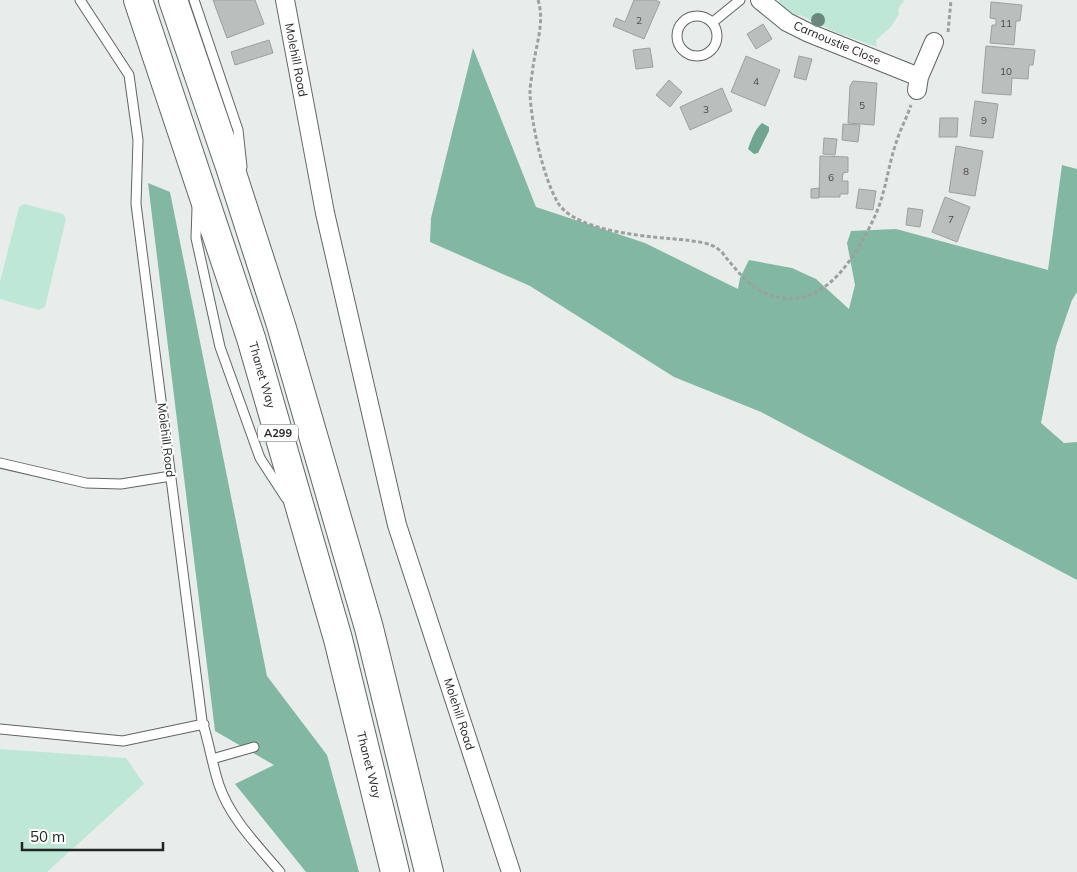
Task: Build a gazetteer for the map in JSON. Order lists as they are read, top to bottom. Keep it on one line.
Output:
{"streets":{"highway":["Thanet Way","A299"],"street":["Carnoustie Close","Molehill Road"]},"house_numbers":["2","11","10","4","5","3","9","8","6","7"],"scale_bar":"50 m"}
